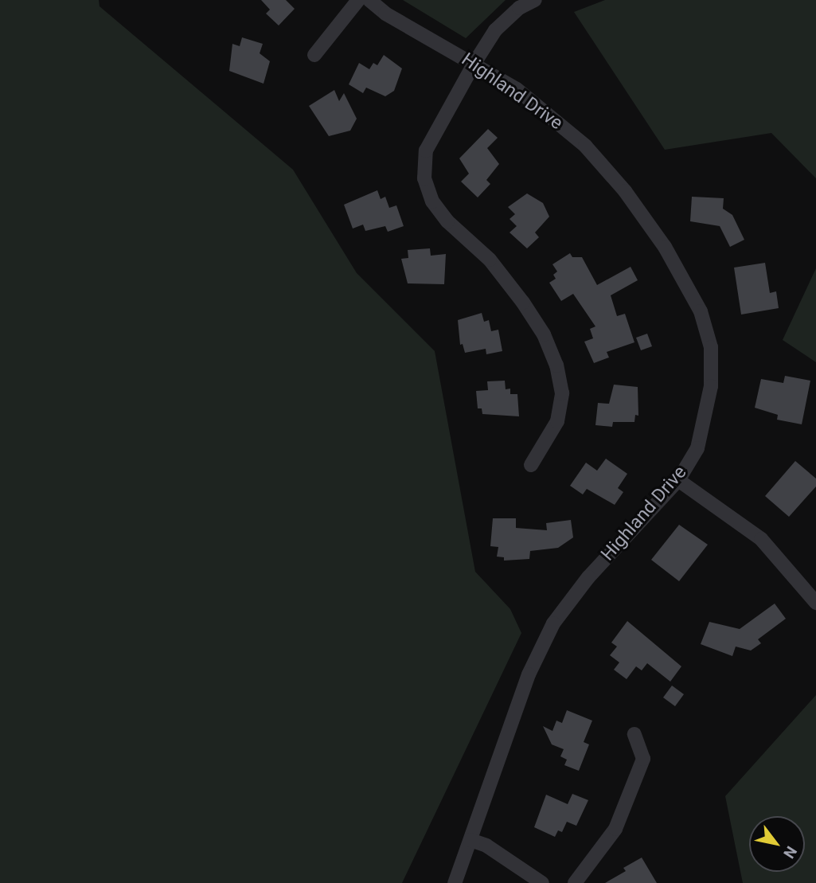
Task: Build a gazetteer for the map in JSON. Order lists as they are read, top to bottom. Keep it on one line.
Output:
{"streets":{"street":["Highland Drive"]},"north":"bottom right"}
